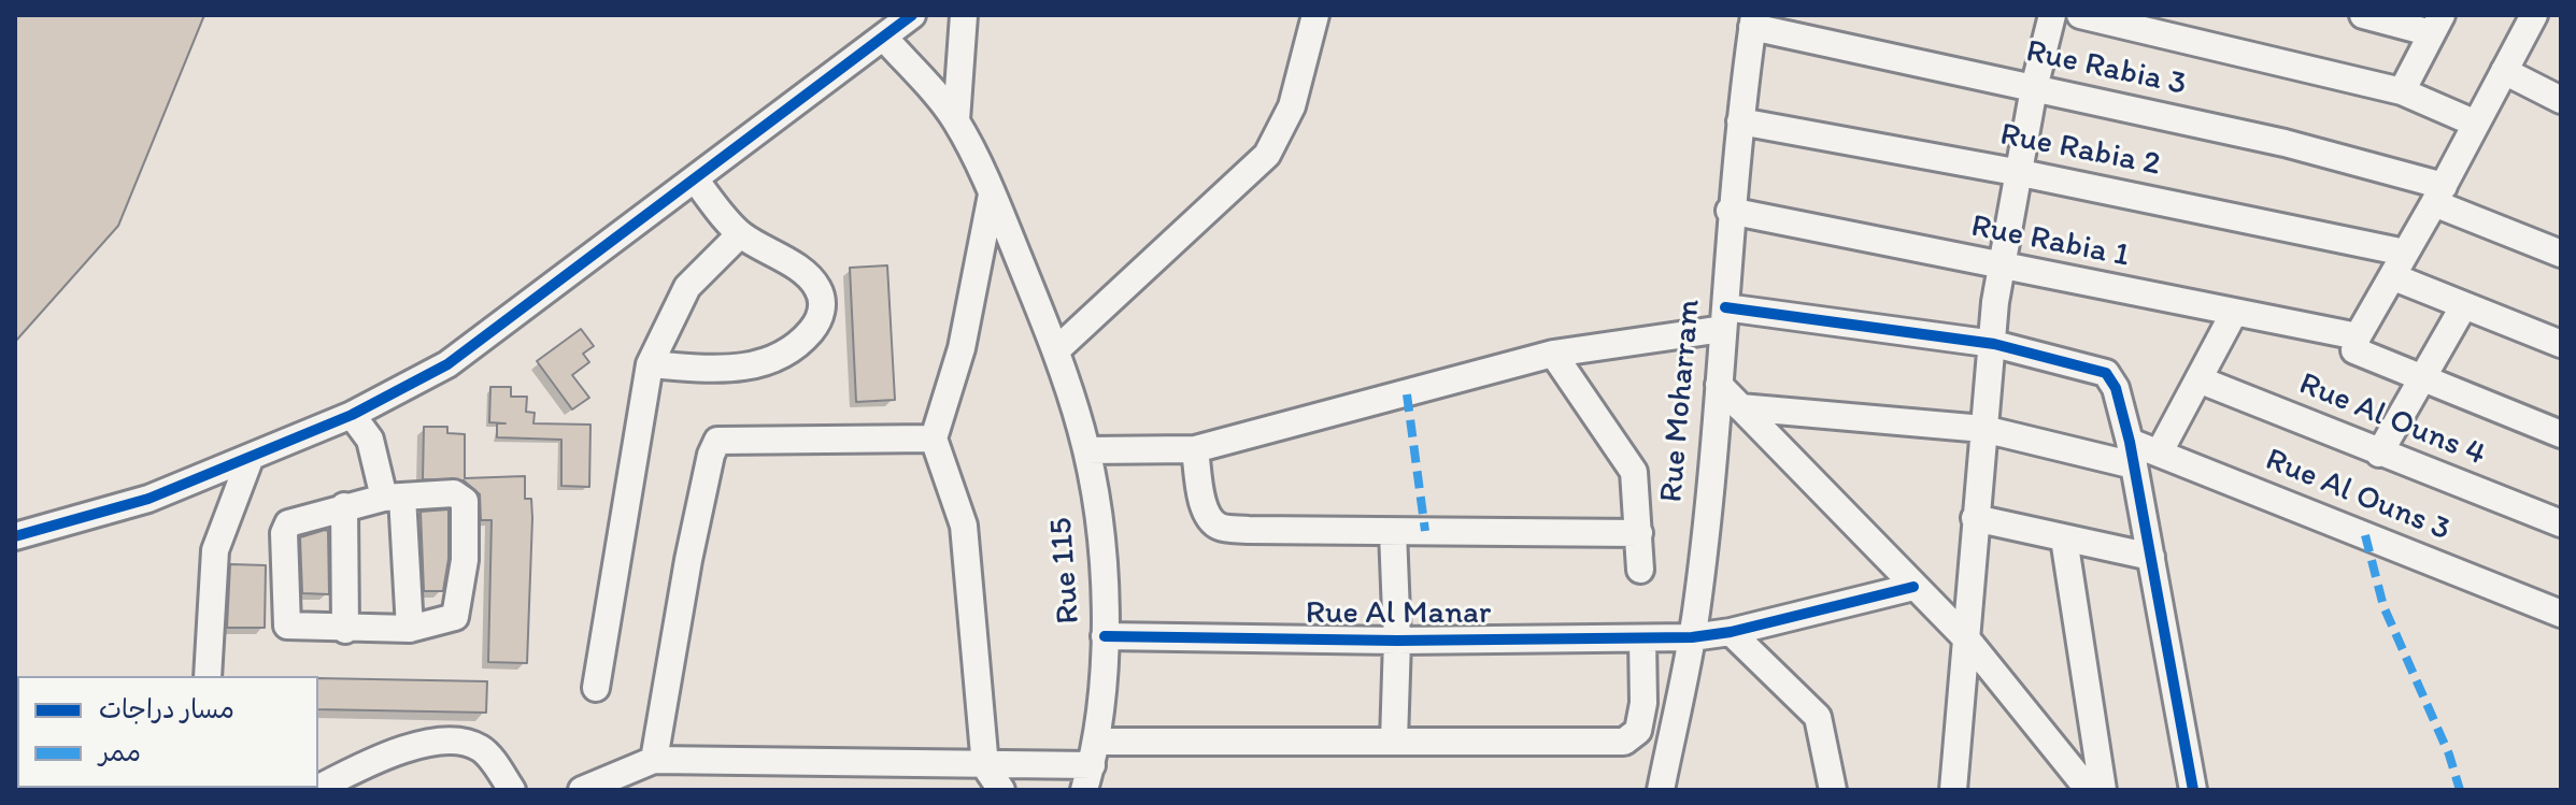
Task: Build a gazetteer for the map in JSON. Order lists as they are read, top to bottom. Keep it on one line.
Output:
{"streets":{"street":["Rue Rabia 3","Rue Rabia 2","Rue Rabia 1","Rue Moharram","Rue Al Ouns 4","Rue Al Ouns 3","Rue 115","Rue Al Manar"]},"crossings":[["Rue Rabia 3","Rue Moharram"],["Rue Rabia 2","Rue Moharram"],["Rue Rabia 1","Rue Moharram"],["Rue Moharram","Rue Al Manar"],["Rue 115","Rue Al Manar"]],"legend":["مسار دراجات","ممر"]}
